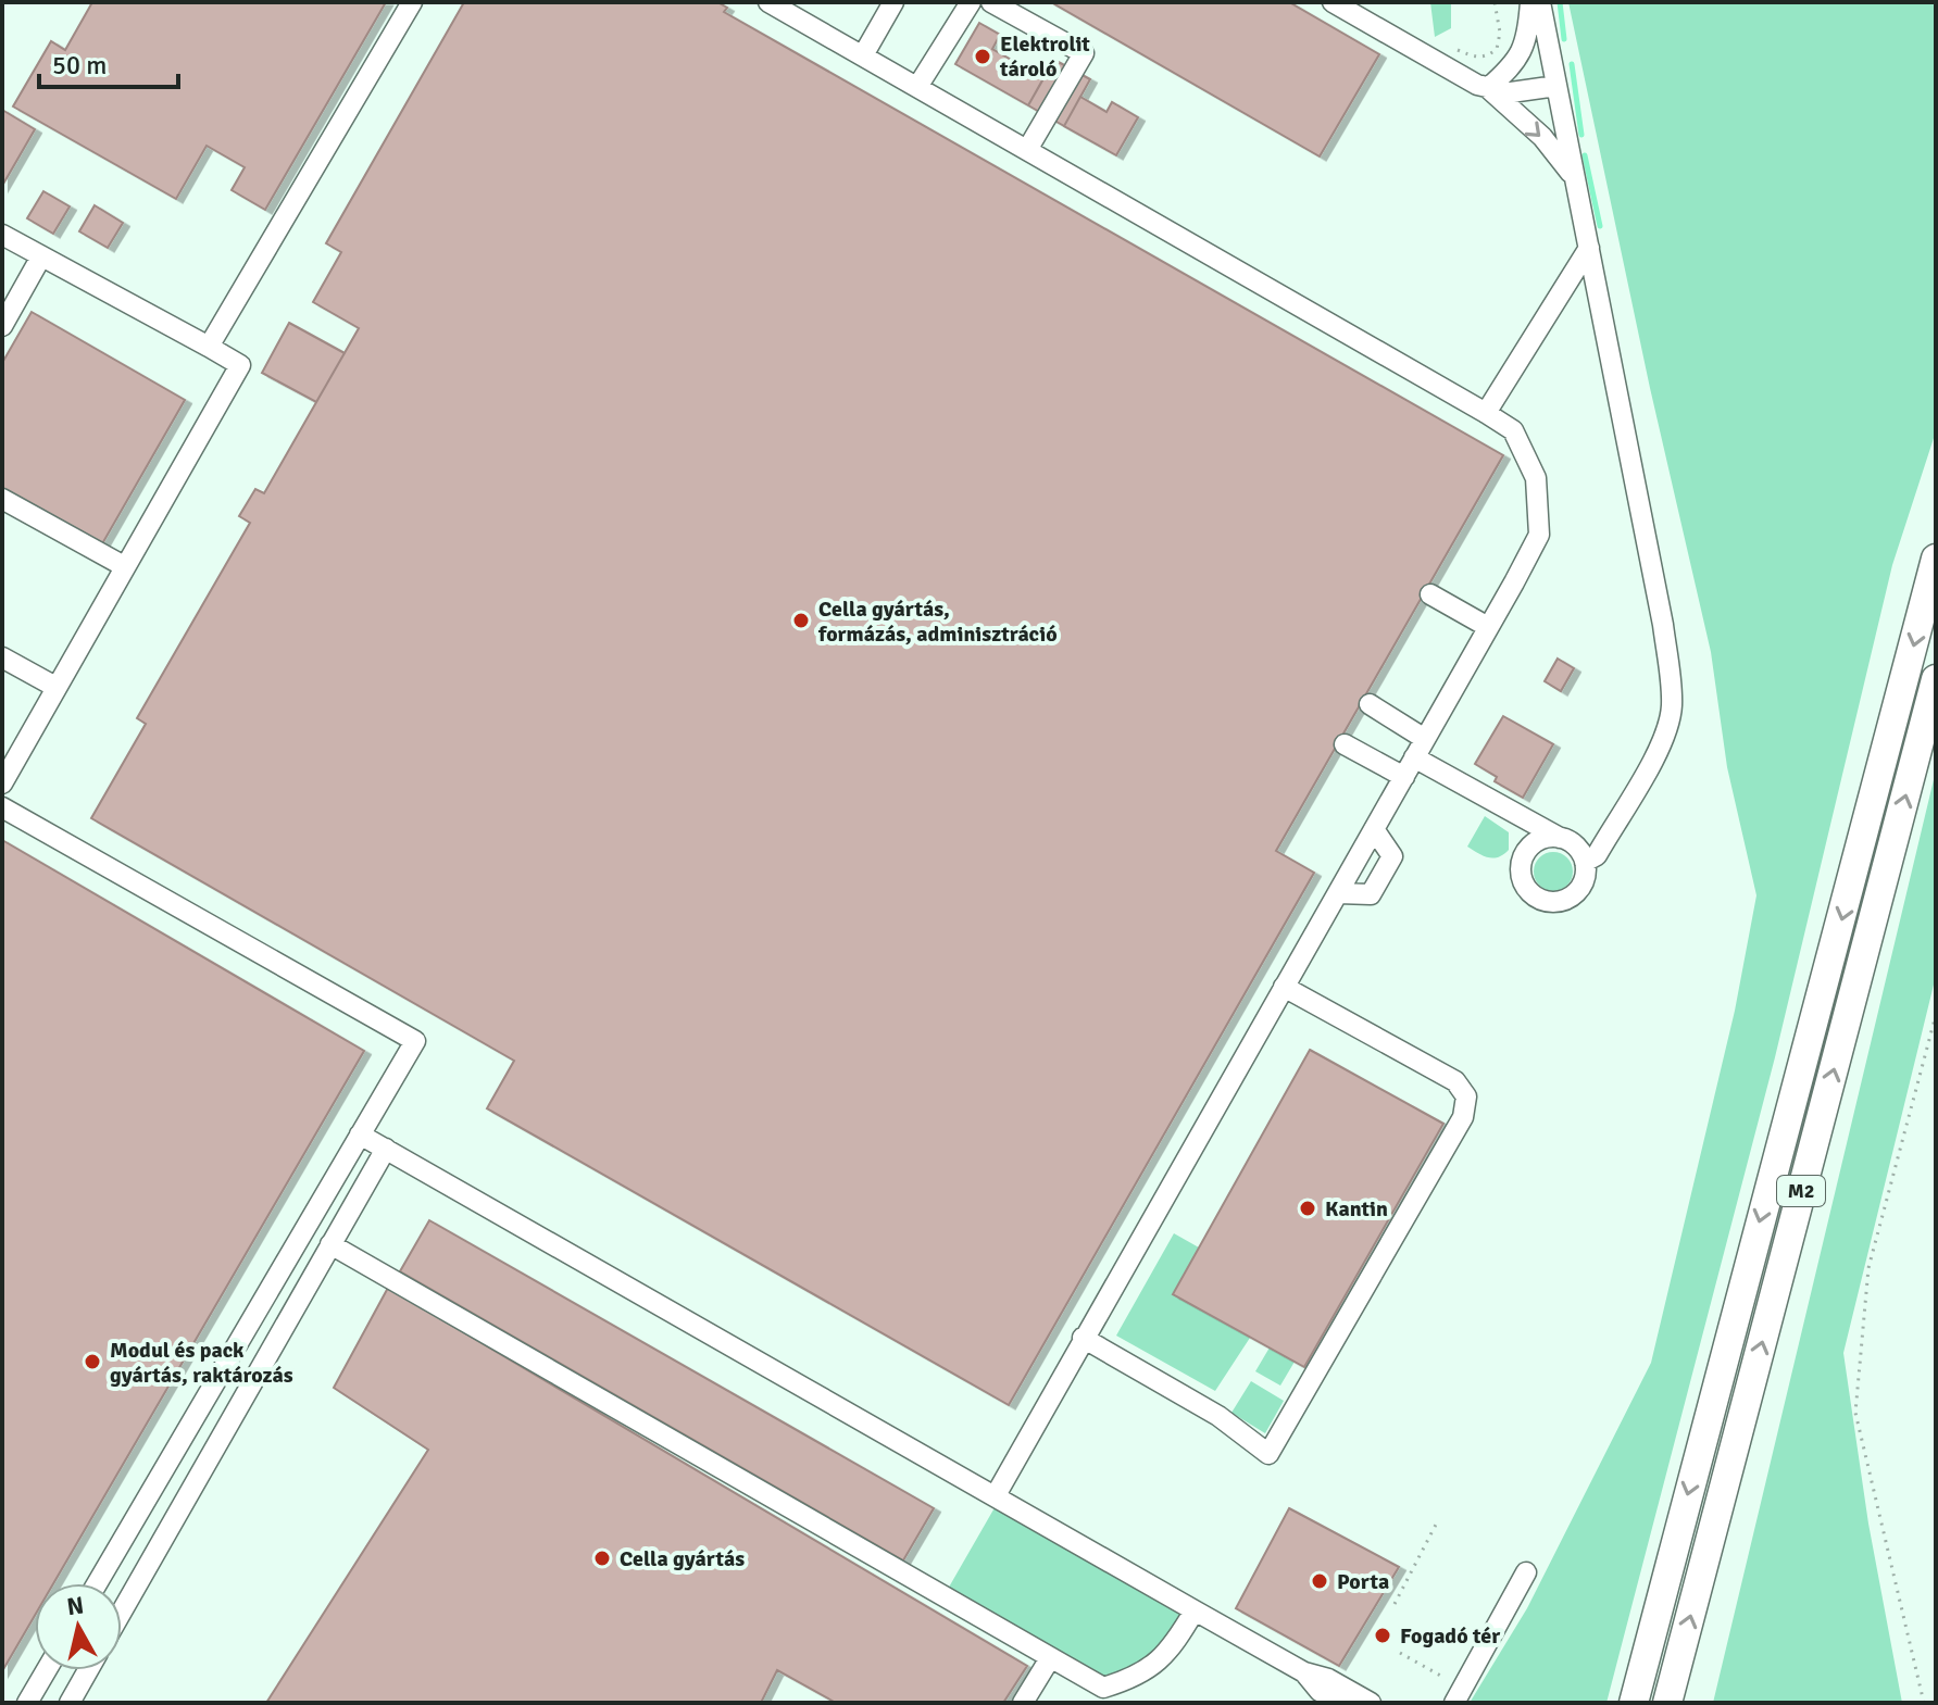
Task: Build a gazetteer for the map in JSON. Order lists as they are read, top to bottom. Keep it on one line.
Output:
{"streets":{"highway":["M2"]},"places":["Elektrolit tároló","Cella gyártás, formázás, adminisztráció","Kantin","Modul és pack gyártás, raktározás","Cella gyártás","Porta","Fogadó tér"],"scale_bar":"50 m","north":"top"}
